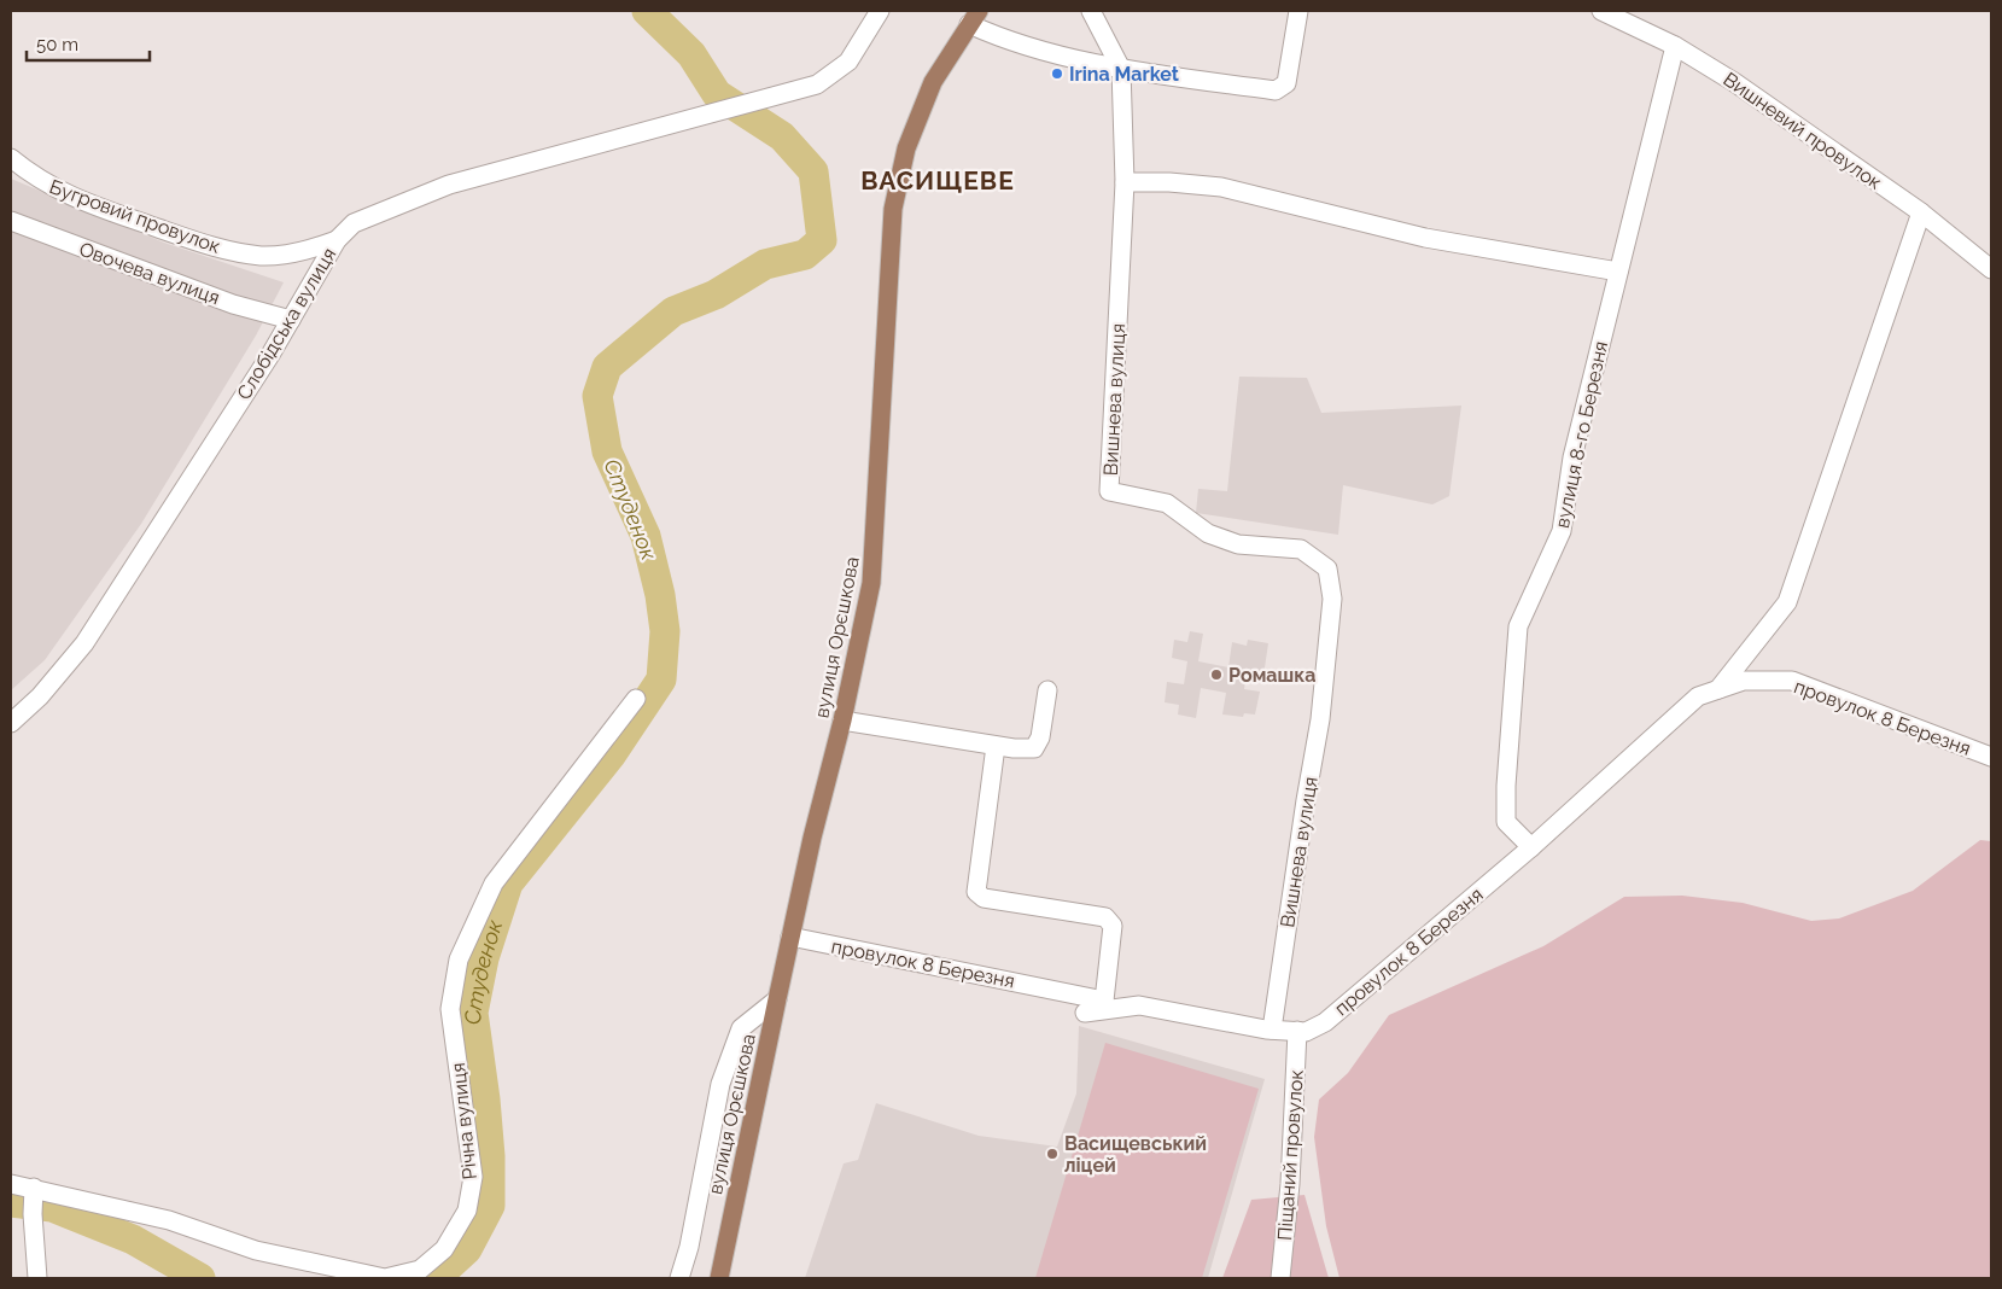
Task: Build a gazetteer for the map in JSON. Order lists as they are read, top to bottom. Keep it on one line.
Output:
{"streets":{"main road":["вулиця Орєшкова"],"street":["Вишневий провулок","Бугровий провулок","Овочева вулиця","Слобідська вулиця","Вишнева вулиця","вулиця 8-го Березня","провулок 8 Березня","Річна вулиця","Піщаний провулок"]},"crossings":[["Вишневий провулок","вулиця 8-го Березня"],["Бугровий провулок","Слобідська вулиця"],["Овочева вулиця","Слобідська вулиця"],["Вишнева вулиця","провулок 8 Березня"],["вулиця 8-го Березня","провулок 8 Березня"],["вулиця Орєшкова","провулок 8 Березня"],["провулок 8 Березня","Піщаний провулок"]],"districts":["ВАСИЩЕВЕ"],"water":["Студенок"],"places":["Irina Market","Ромашка","Васищевський ліцей"],"scale_bar":"50 m"}
